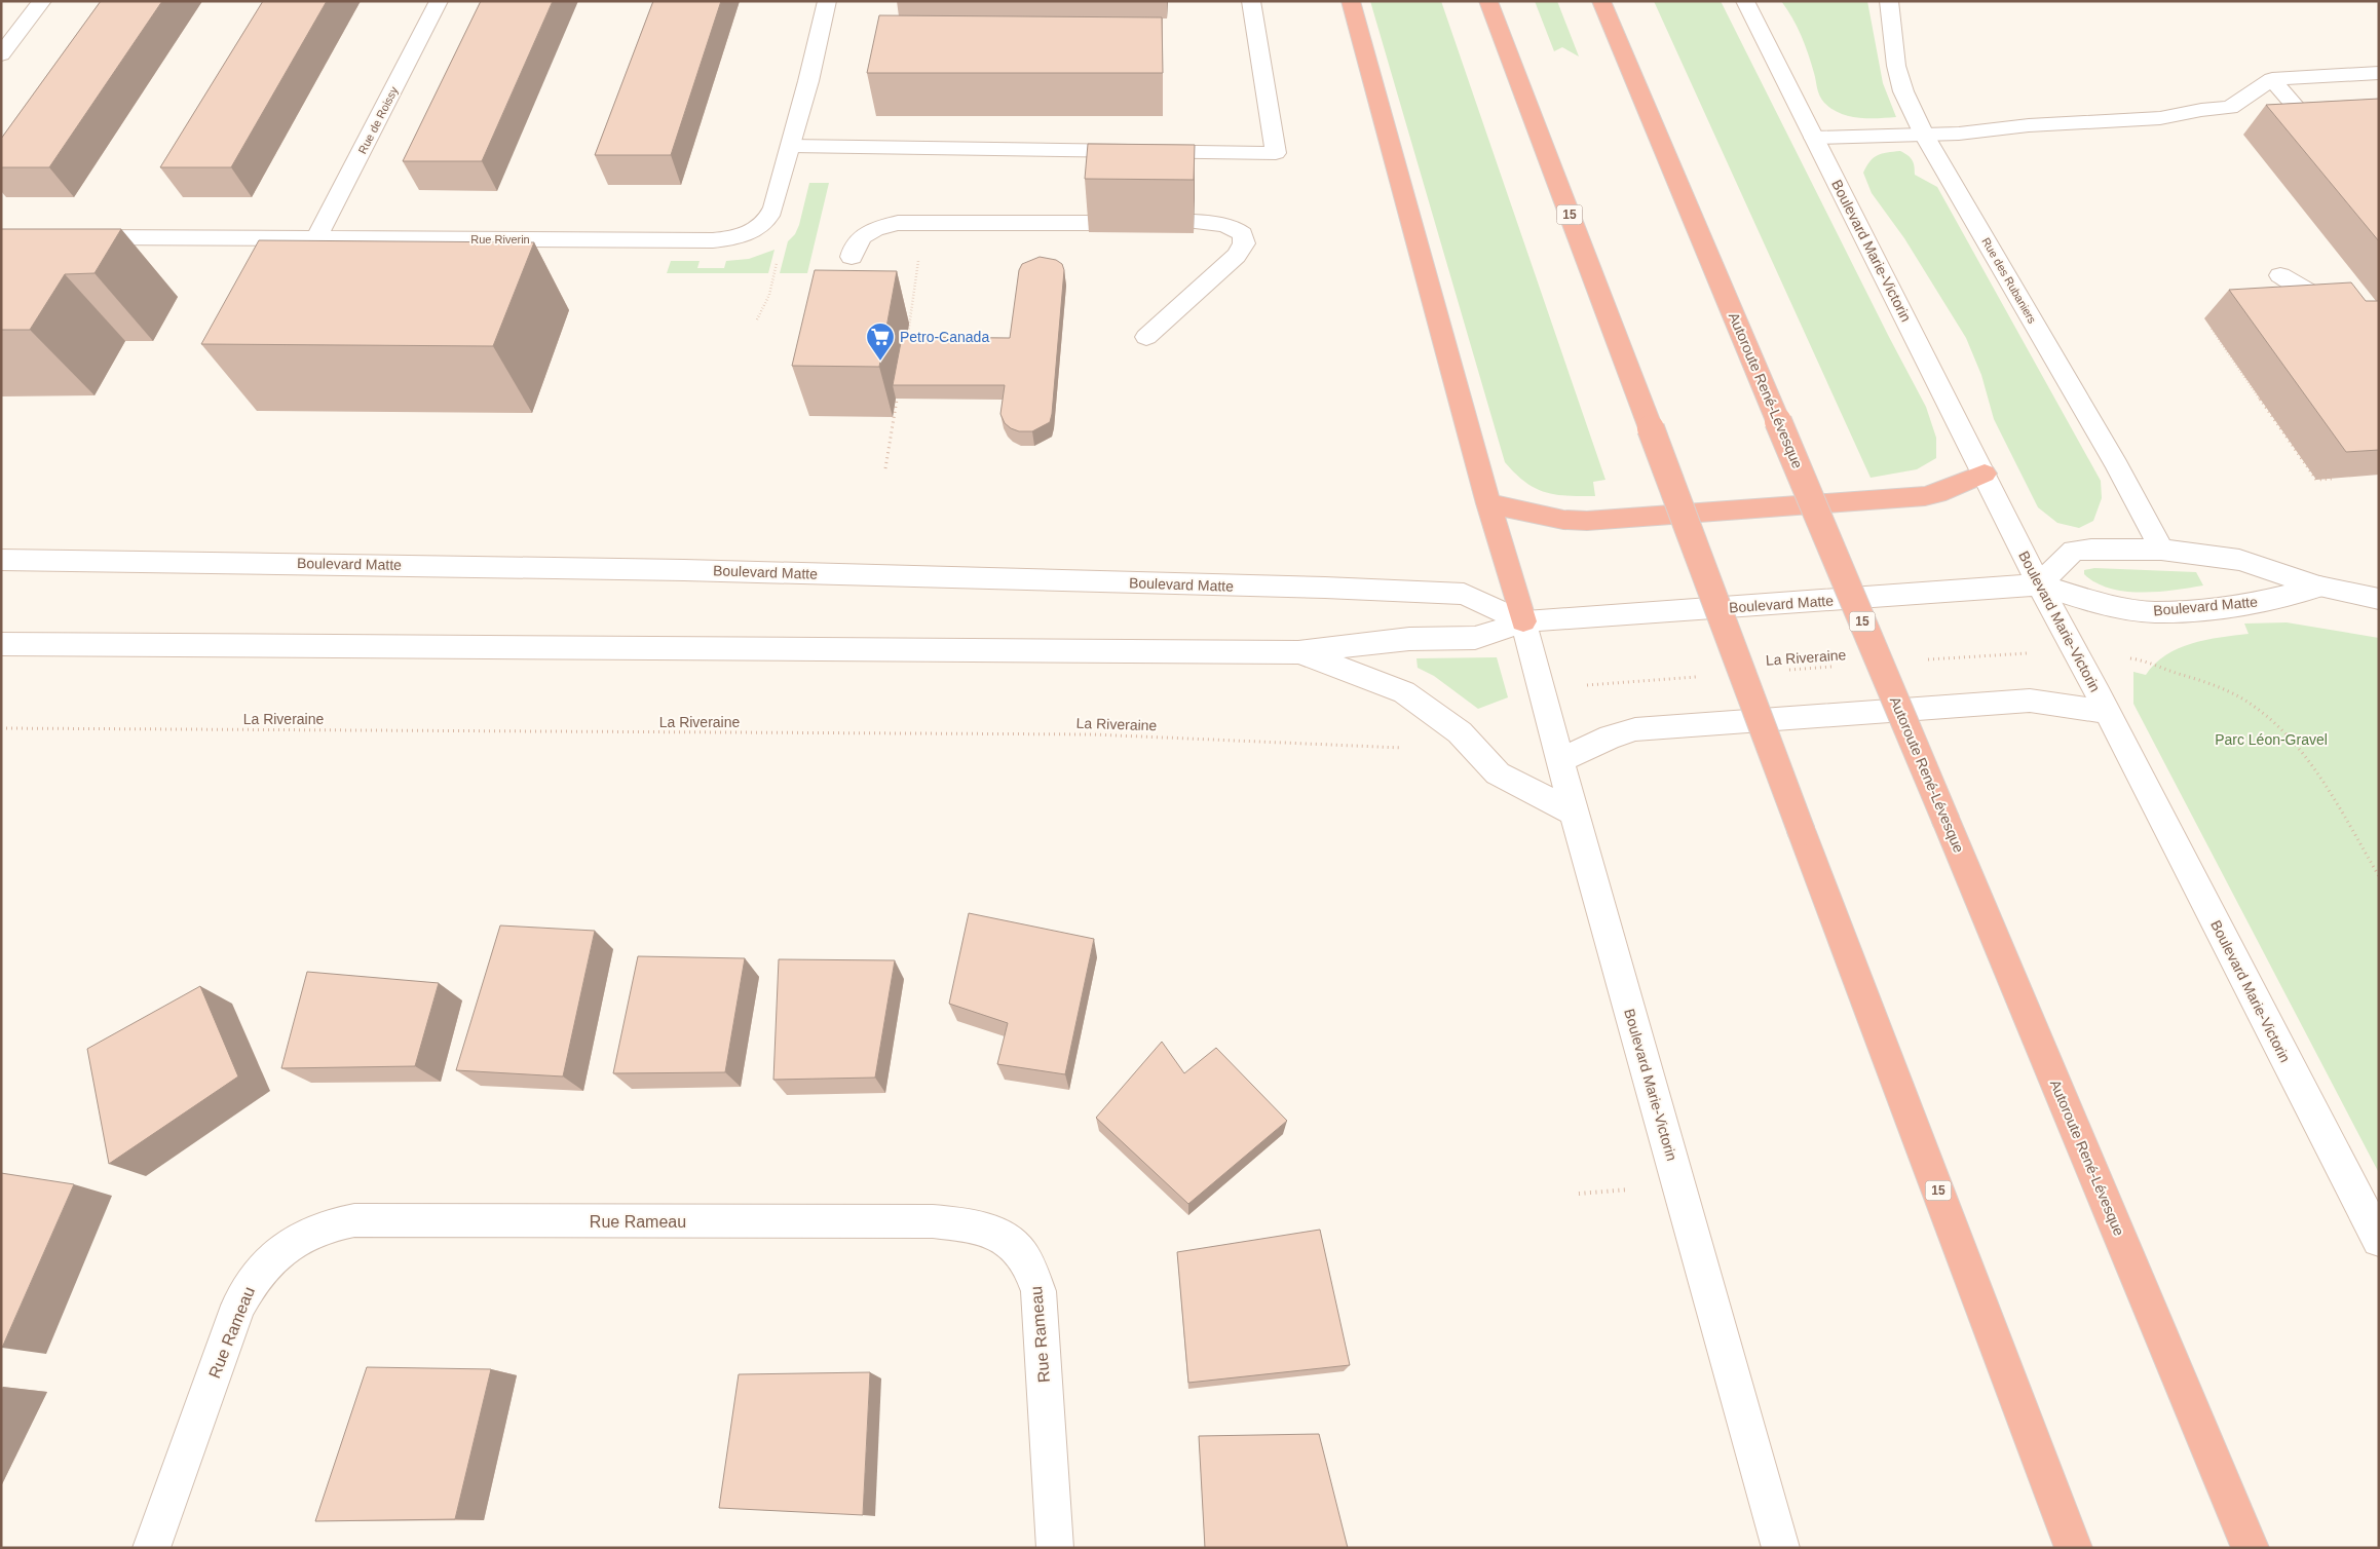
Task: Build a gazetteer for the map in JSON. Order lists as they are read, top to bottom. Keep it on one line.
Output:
{"streets":{"highway":["15","Autoroute René-Lévesque"],"main road":["Rue de Roissy","Rue Riverin","Boulevard Marie-Victorin","Rue des Rubaniers","Boulevard Matte","Rue Rameau"],"path":["La Riveraine"]},"crossings":[["Rue de Roissy","Rue Riverin"],["Boulevard Marie-Victorin","Boulevard Matte"]],"parks":["Parc Léon-Gravel"],"places":{"supermarket":["Petro-Canada"]}}
